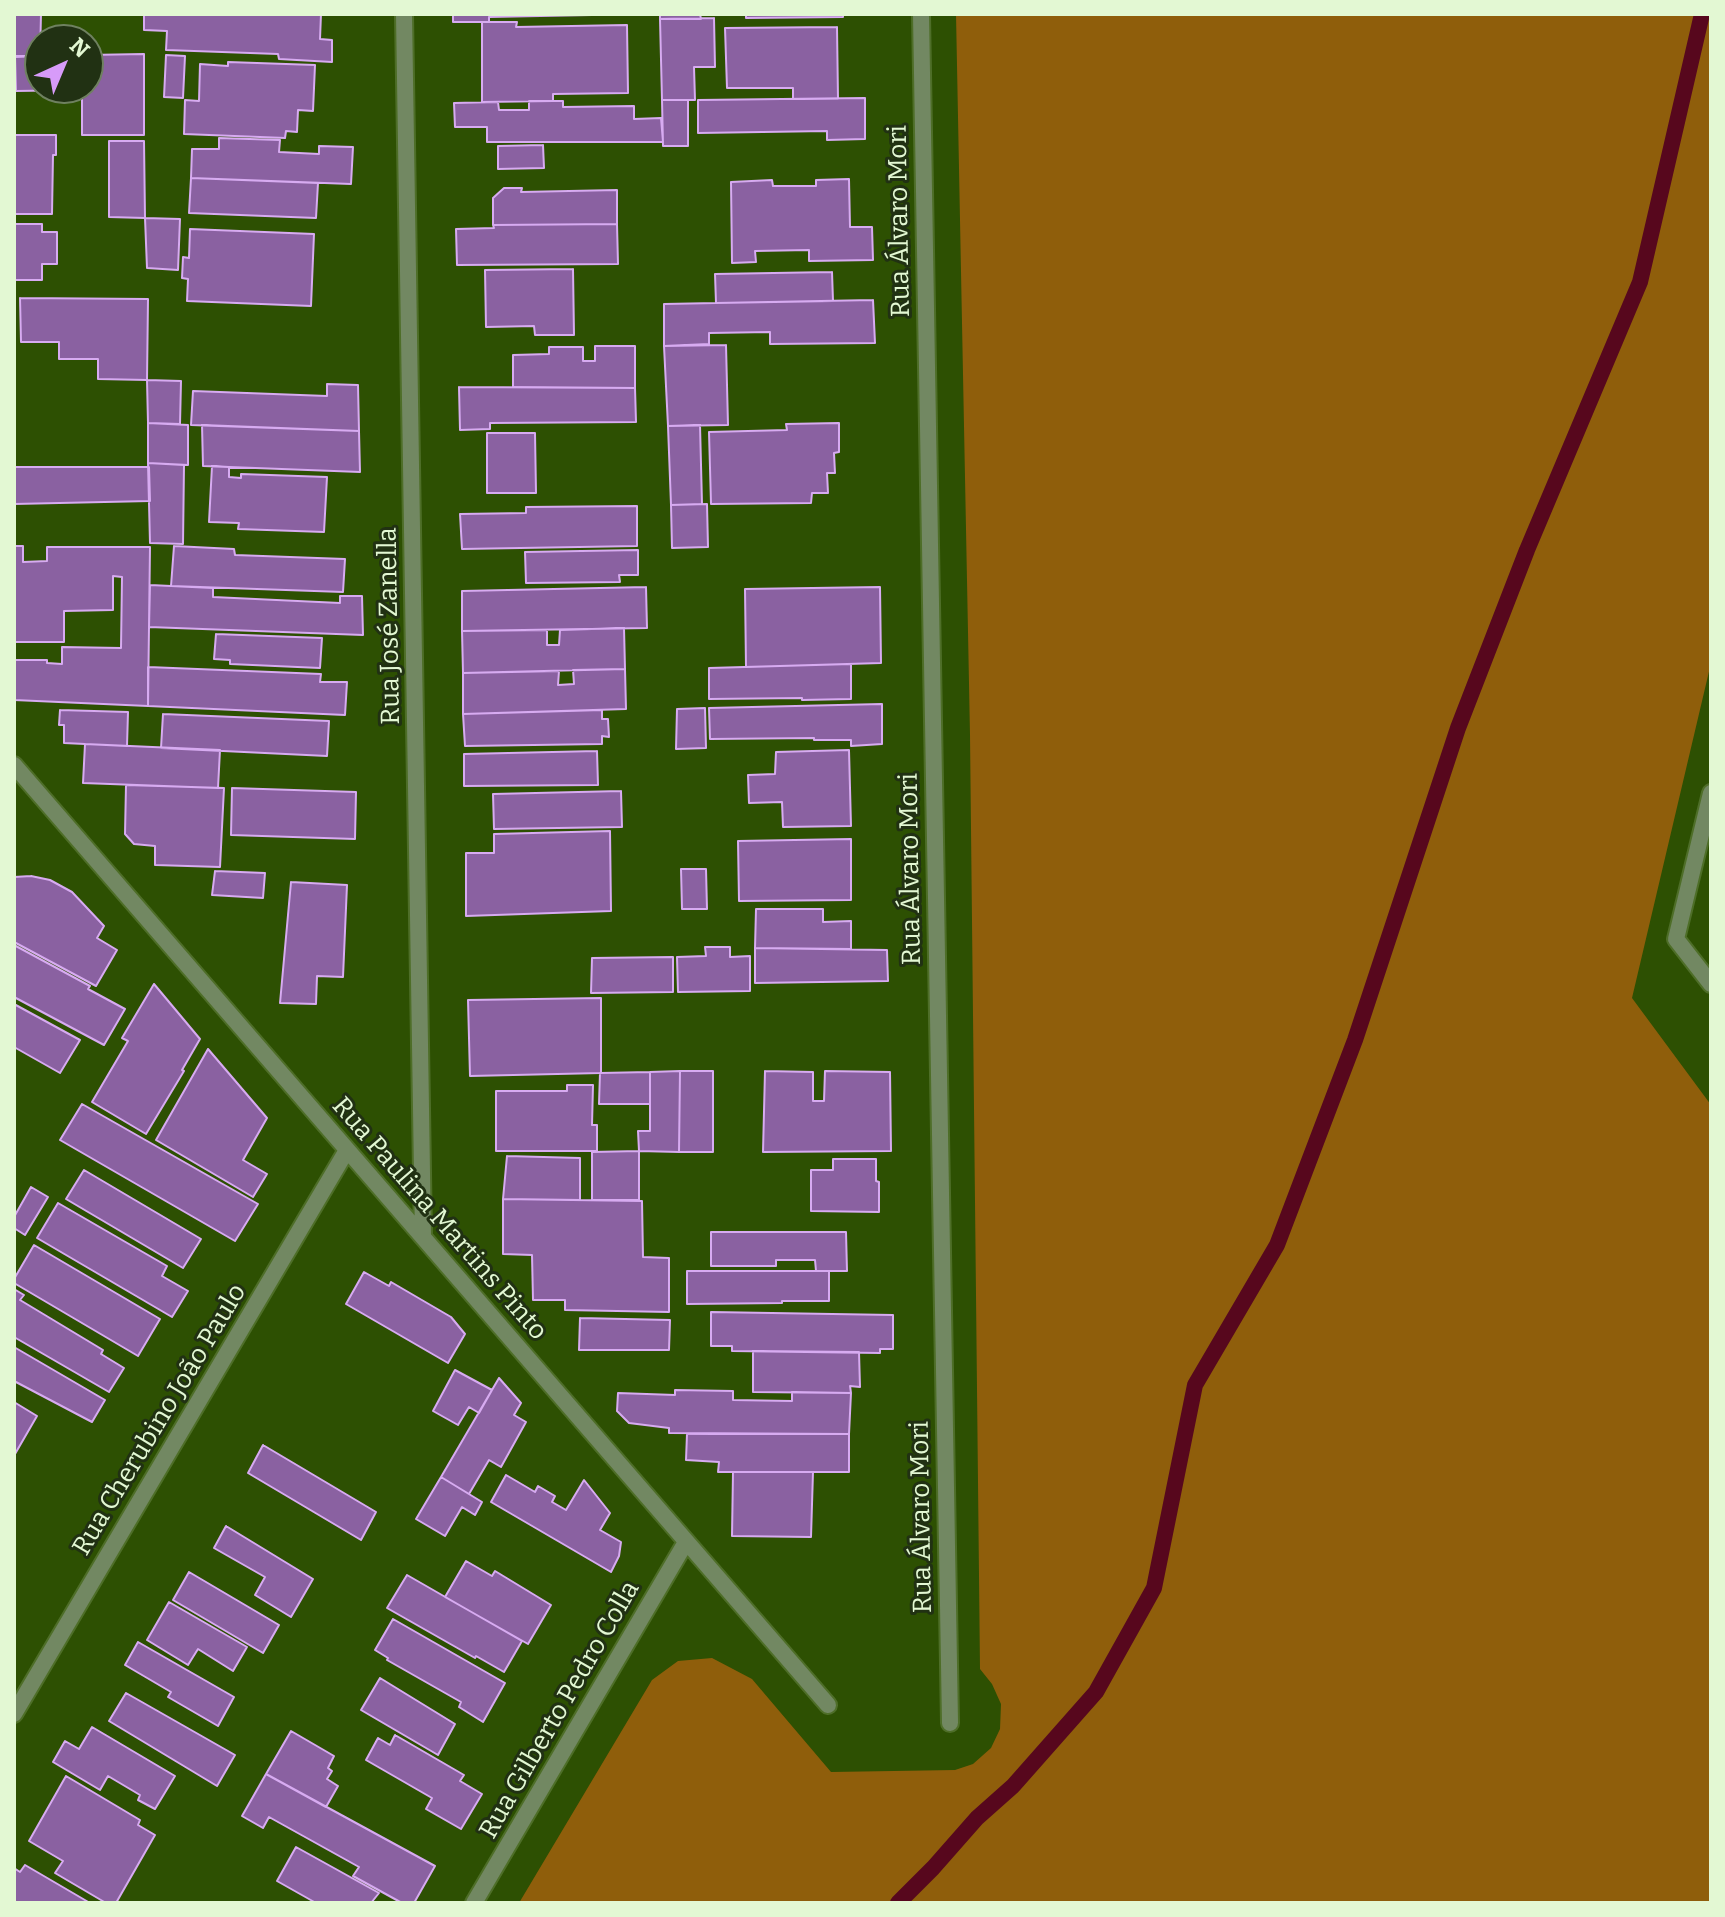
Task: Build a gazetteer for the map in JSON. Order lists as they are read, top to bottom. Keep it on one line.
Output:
{"streets":{"street":["Rua Álvaro Mori","Rua José Zanella","Rua Paulina Martins Pinto","Rua Cherubino João Paulo","Rua Gilberto Pedro Colla"]},"crossings":[["Rua José Zanella","Rua Paulina Martins Pinto"],["Rua Paulina Martins Pinto","Rua Cherubino João Paulo"],["Rua Paulina Martins Pinto","Rua Gilberto Pedro Colla"]],"north":"top right"}
